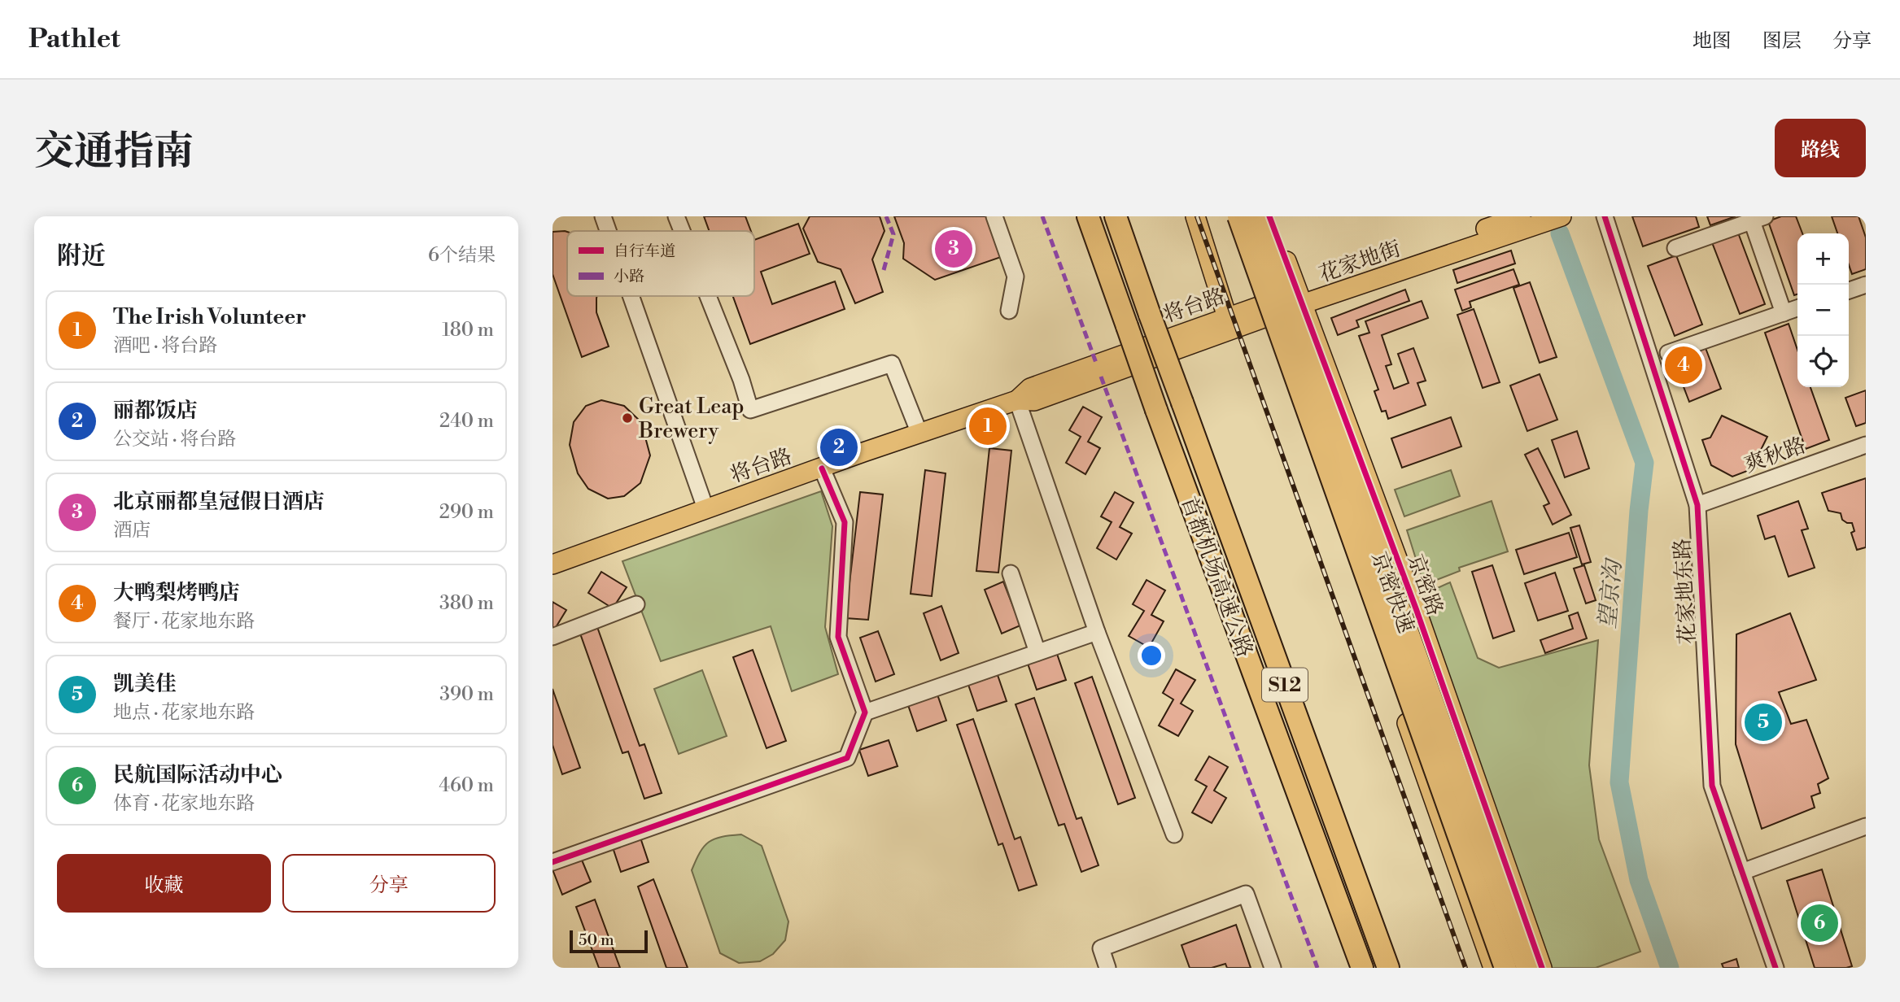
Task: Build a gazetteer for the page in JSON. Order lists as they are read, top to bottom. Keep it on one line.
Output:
{"streets":{"highway":["首都机场高速公路","京密快速","S12"],"main road":["花家地街","将台路","京密路"],"street":["爽秋路","花家地东路"]},"crossings":[["花家地街","京密路"],["爽秋路","花家地东路"]],"water":["望京沟"],"places":["Great Leap Brewery"],"legend":["自行车道","小路"],"scale_bar":"50 m","page":{"header":"Pathlet","nav":["地图","图层","分享"],"title":"交通指南","buttons":["路线",["收藏","分享"]],"heading":["附近","6个结果"],"pins":["3","4","1","2","5","6"],"map_buttons":["+","−"],"list":[{"mark":"1","name":"The Irish Volunteer","note":"酒吧 · 将台路","value":"180 m"},{"mark":"2","name":"丽都饭店","note":"公交站 · 将台路","value":"240 m"},{"mark":"3","name":"北京丽都皇冠假日酒店","note":"酒店","value":"290 m"},{"mark":"4","name":"大鸭梨烤鸭店","note":"餐厅 · 花家地东路","value":"380 m"},{"mark":"5","name":"凯美佳","note":"地点 · 花家地东路","value":"390 m"},{"mark":"6","name":"民航国际活动中心","note":"体育 · 花家地东路","value":"460 m"}],"scale":"50 m"}}
